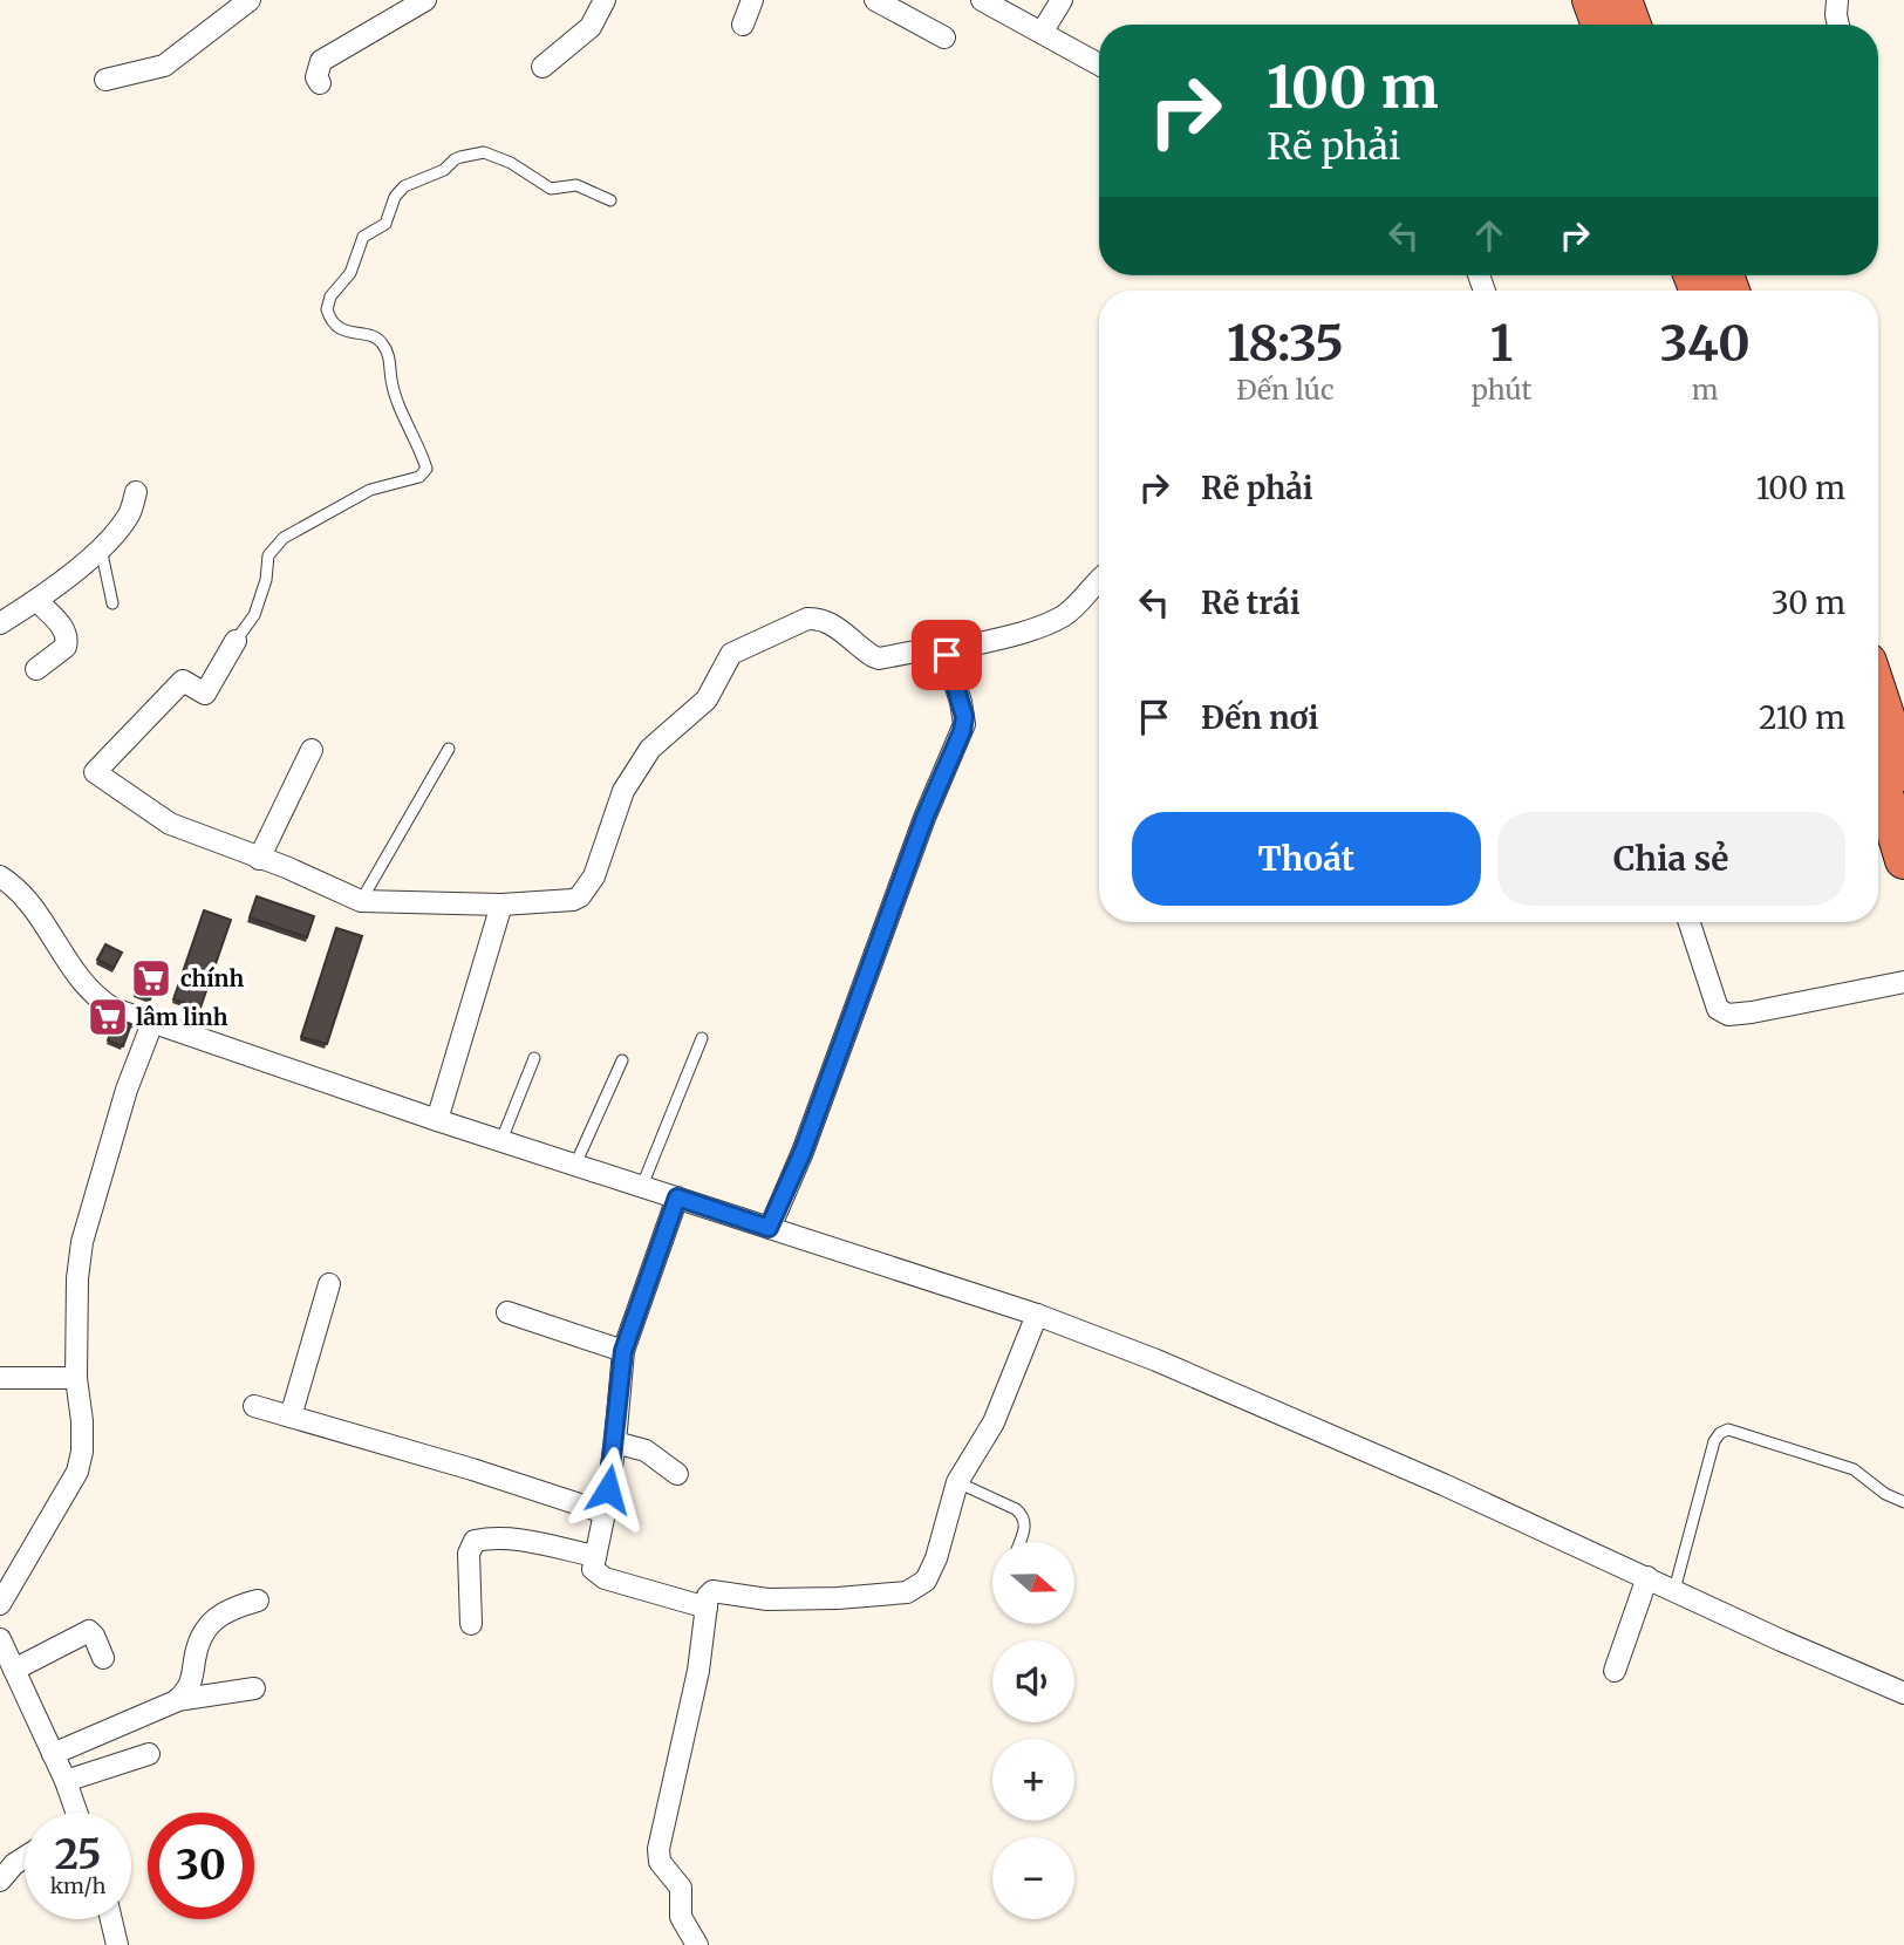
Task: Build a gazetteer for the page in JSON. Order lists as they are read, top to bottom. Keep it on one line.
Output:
{"places":{"supermarket":["chính","lâm linh"]},"north":"right","page":{"turn":["100 m","Rẽ phải"],"eta":["18:35","Đến lúc","1","phút","340","m"],"list":[{"name":"Rẽ phải","value":"100 m"},{"name":"Rẽ trái","value":"30 m"},{"name":"Đến nơi","value":"210 m"}],"buttons":["Thoát","Chia sẻ"],"map_buttons":["+","−"],"speed":"25 km/h","limit":"30"}}
